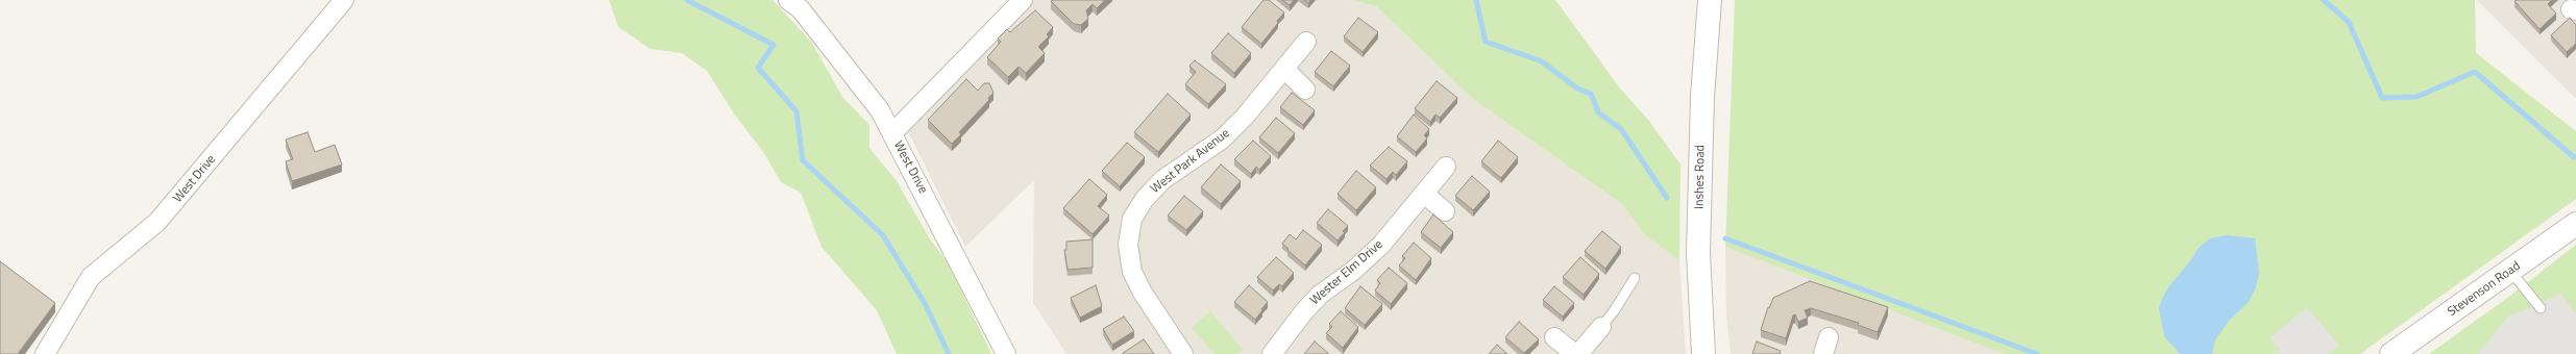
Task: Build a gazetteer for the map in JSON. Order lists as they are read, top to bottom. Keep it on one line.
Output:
{"streets":{"street":["West Park Avenue","West Drive","Inshes Road","Wester Elm Drive","Stevenson Road"]}}
